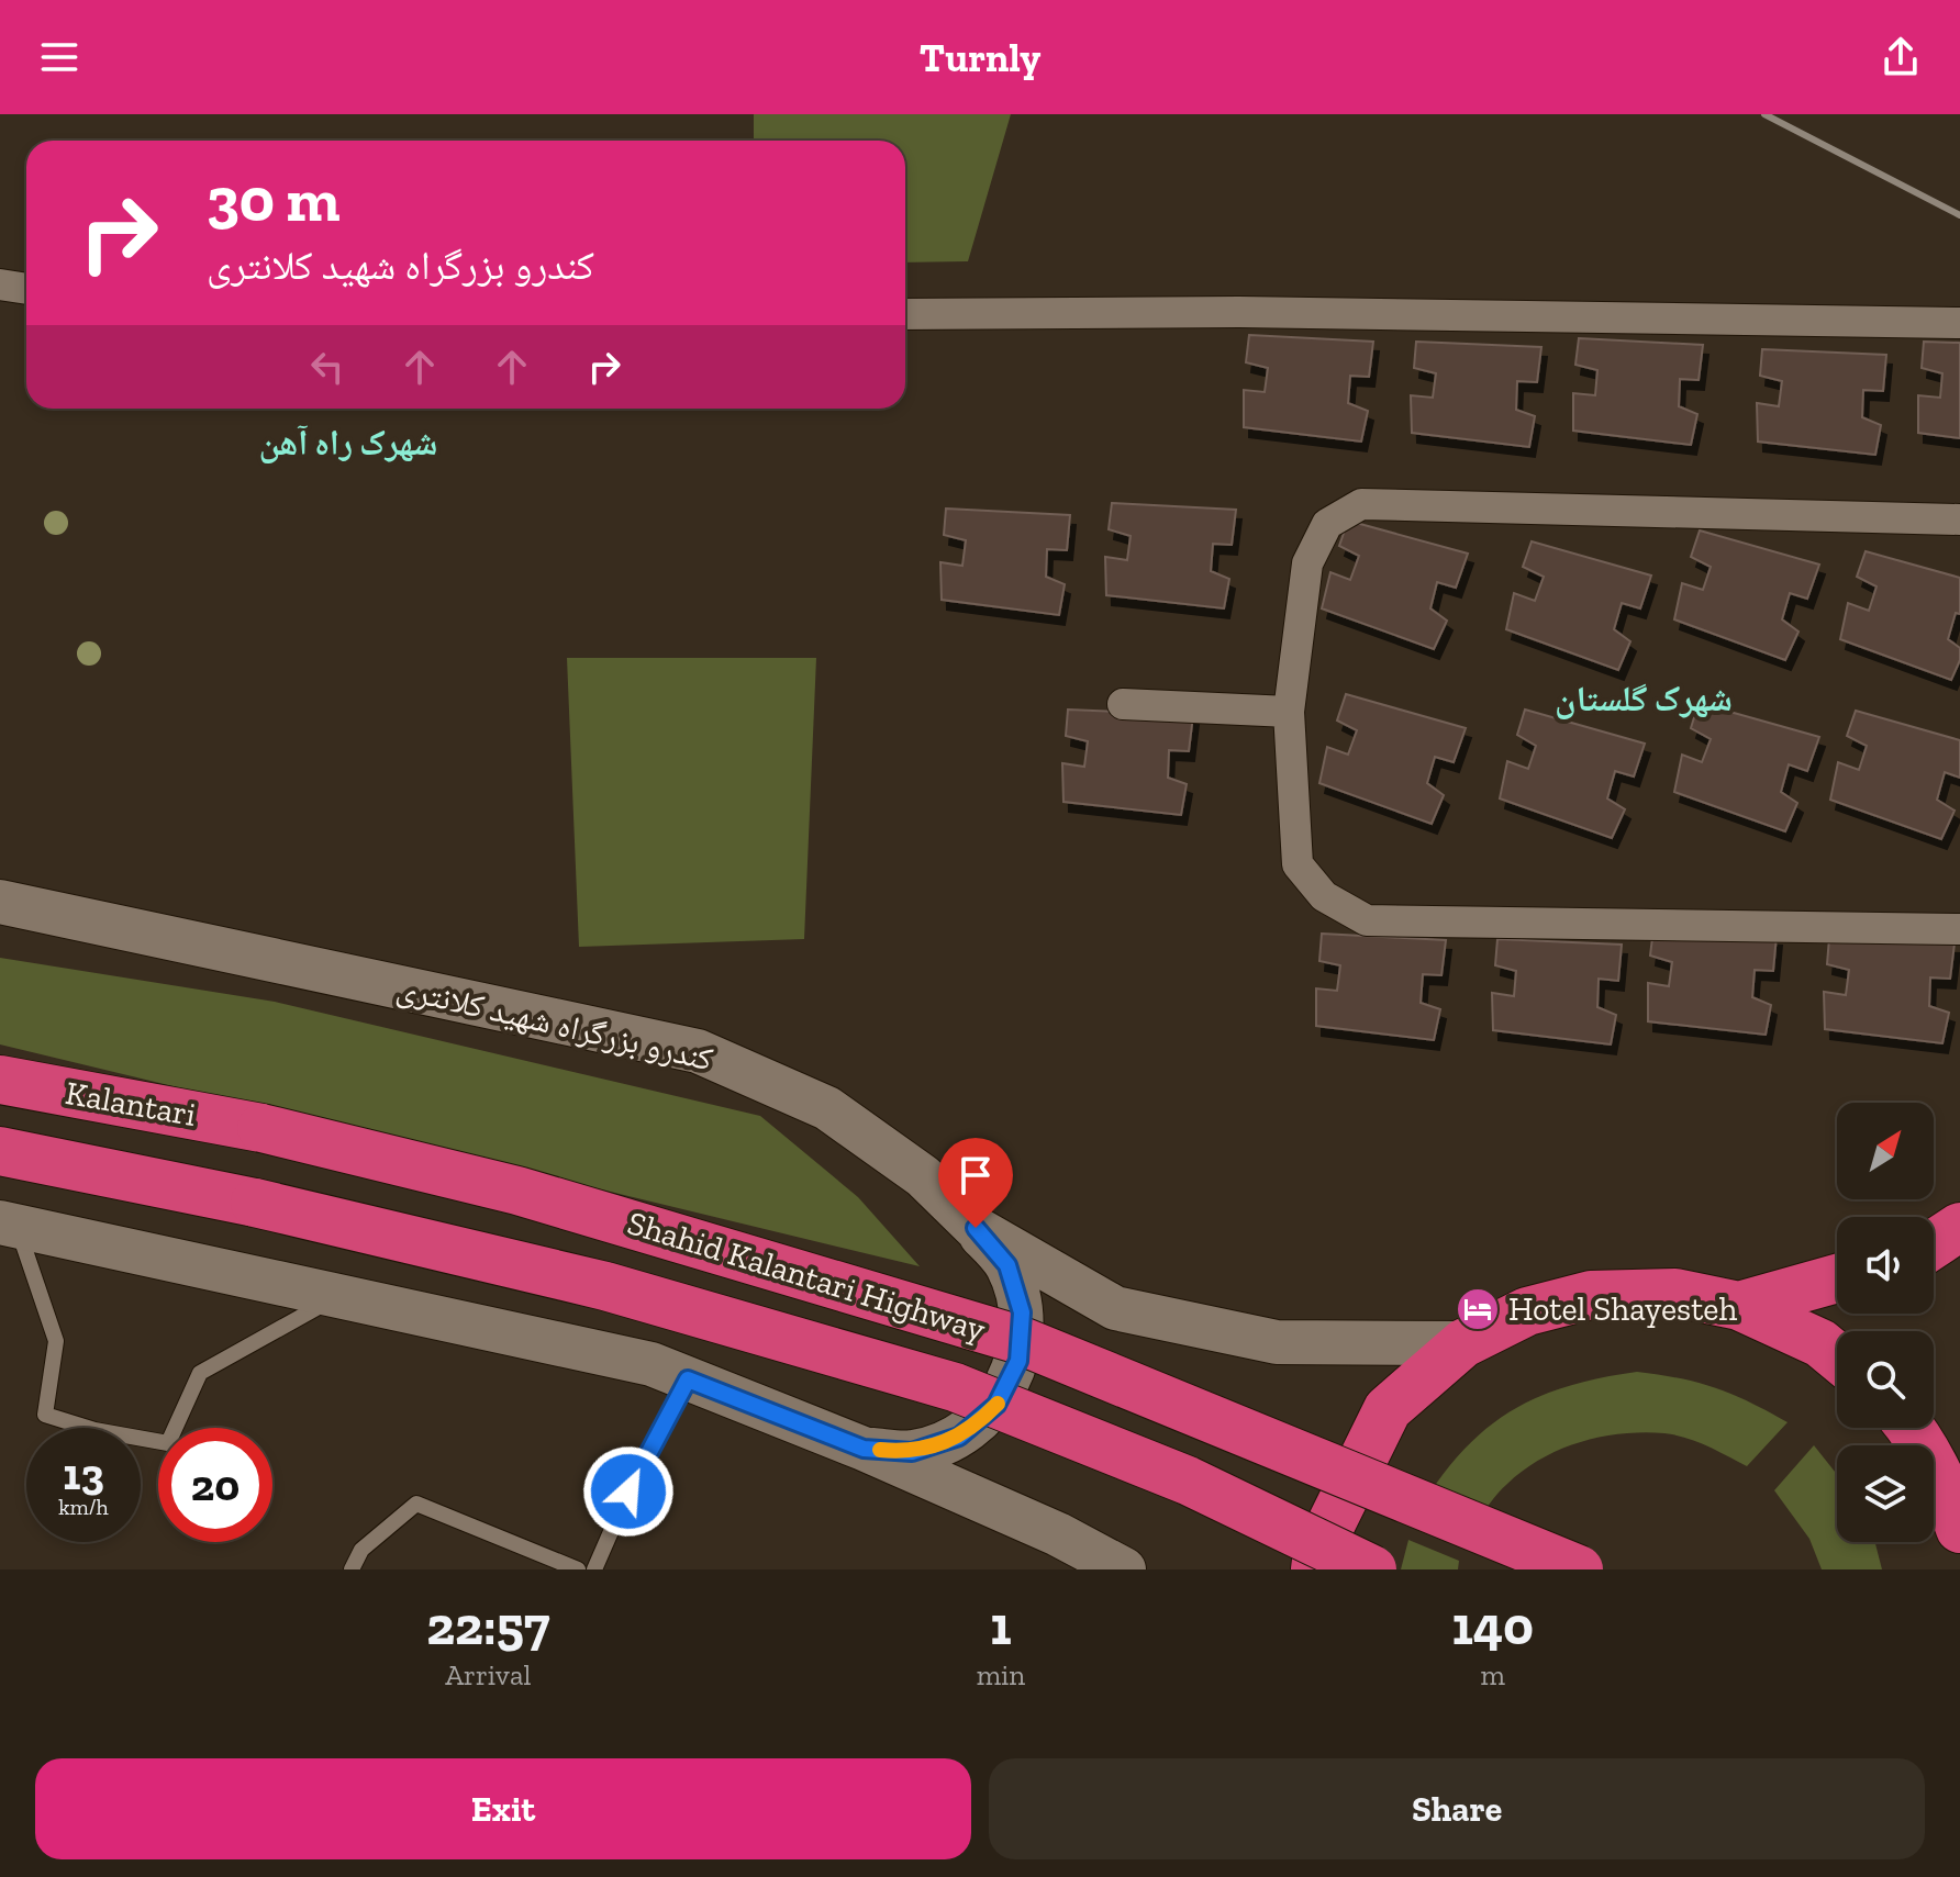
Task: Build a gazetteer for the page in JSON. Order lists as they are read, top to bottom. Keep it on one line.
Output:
{"streets":{"highway":["Kalantari","Shahid Kalantari Highway"],"main road":["کندرو بزرگراه شهید کلانتری"]},"crossings":[["Kalantari","Shahid Kalantari Highway"]],"districts":["شهرک راه آهن","شهرک گلستان"],"places":{"hotel":["Hotel Shayesteh"]},"north":"top right","page":{"header":"Turnly","turn":["30 m","کندرو بزرگراه شهید کلانتری"],"speed":"13 km/h","limit":"20","eta":["22:57","Arrival","1","min","140","m"],"buttons":["Exit","Share"]}}
